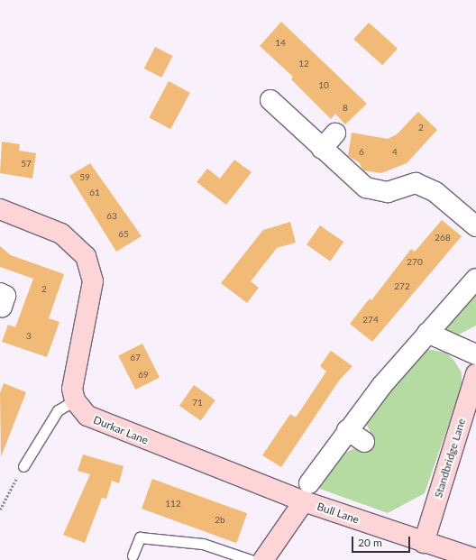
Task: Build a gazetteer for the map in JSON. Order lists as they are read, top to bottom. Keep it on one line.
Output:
{"streets":{"street":["Durkar Lane","Standbridge Lane","Bull Lane"]},"crossings":[["Durkar Lane","Bull Lane"],["Standbridge Lane","Bull Lane"]],"house_numbers":["14","12","10","8","2","6","4","57","59","61","63","65","268","270","272","2","274","3","67","69","71","112","2b"],"scale_bar":"20 m"}
